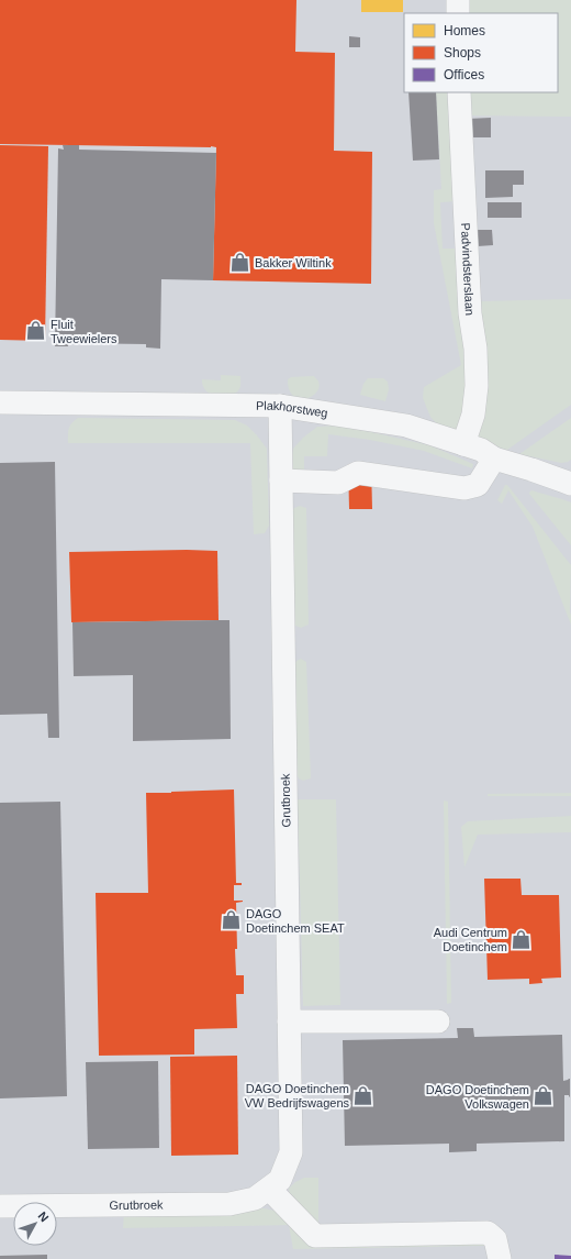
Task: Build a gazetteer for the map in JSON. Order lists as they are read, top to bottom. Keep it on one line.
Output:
{"streets":{"street":["Padvindsterslaan","Plakhorstweg","Grutbroek"]},"crossings":[["Padvindsterslaan","Plakhorstweg"],["Plakhorstweg","Grutbroek"]],"places":{"shop":["Bakker Wiltink","Fluit Tweewielers","DAGO Doetinchem SEAT","Audi Centrum Doetinchem","DAGO Doetinchem VW Bedrijfswagens","DAGO Doetinchem Volkswagen"]},"legend":["Homes","Shops","Offices"],"north":"top right"}
